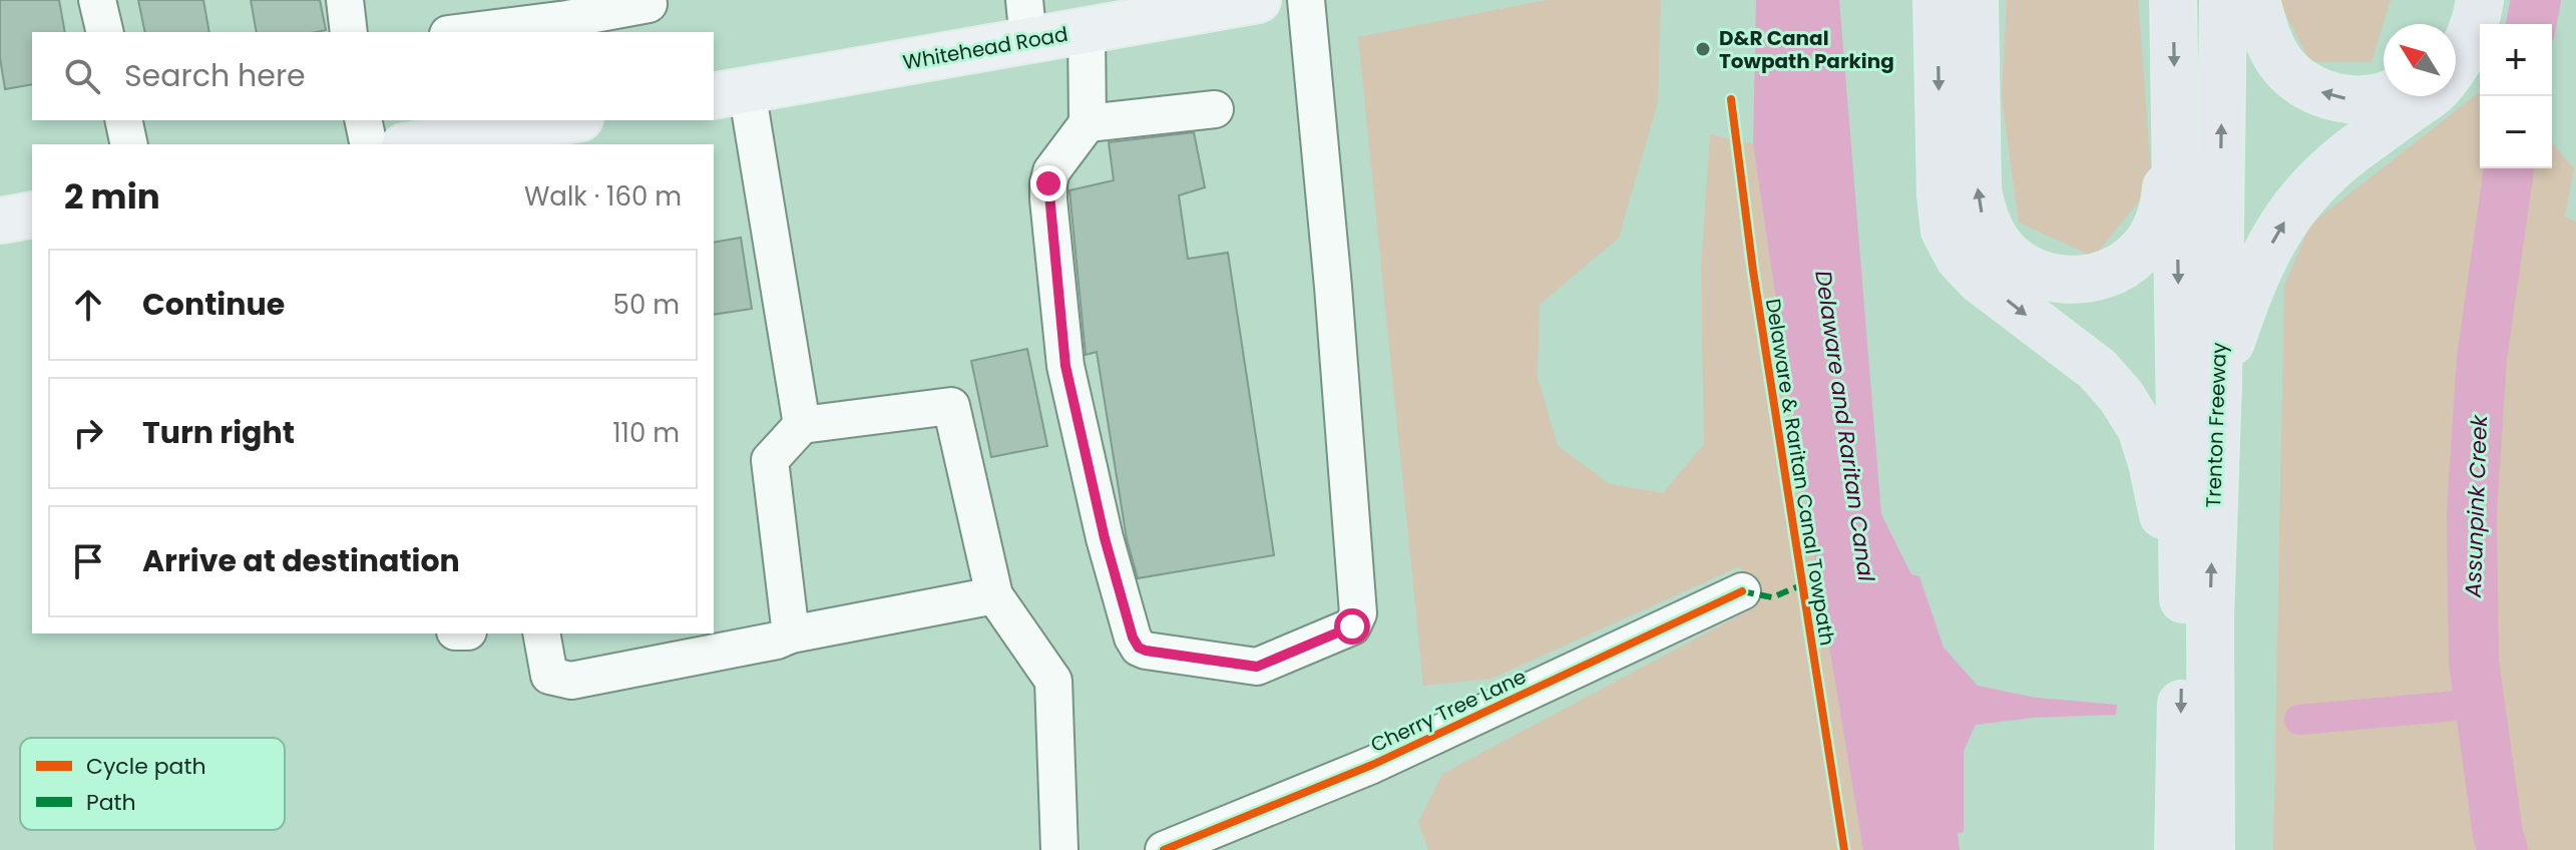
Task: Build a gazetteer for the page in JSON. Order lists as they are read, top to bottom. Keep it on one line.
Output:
{"streets":{"highway":["Trenton Freeway"],"main road":["Whitehead Road"],"street":["Cherry Tree Lane"],"cycle path":["Delaware & Raritan Canal Towpath"]},"water":["Delaware and Raritan Canal","Assunpink Creek"],"places":["D&R Canal Towpath Parking"],"legend":["Cycle path","Path"],"north":"top left","page":{"map_buttons":["+","−"],"search":"Search here","heading":["2 min","Walk · 160 m"],"list":[["Continue","50 m"],["Turn right","110 m"],"Arrive at destination"]}}
